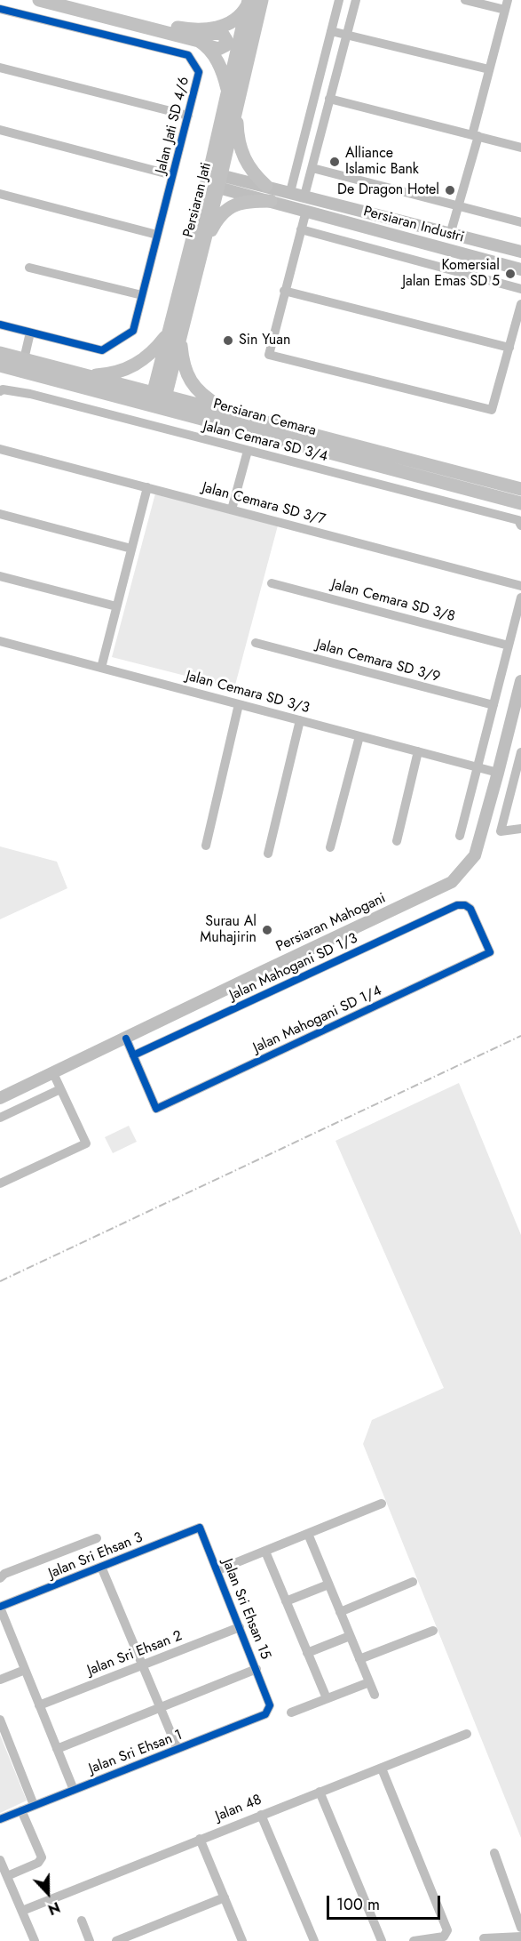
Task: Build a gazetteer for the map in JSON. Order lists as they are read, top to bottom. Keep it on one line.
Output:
{"streets":{"main road":["Persiaran Jati","Persiaran Cemara"],"street":["Jalan Jati SD 4/6","Persiaran Industri","Jalan Cemara SD 3/4","Jalan Cemara SD 3/7","Jalan Cemara SD 3/8","Jalan Cemara SD 3/9","Jalan Cemara SD 3/3","Persiaran Mahogani","Jalan Mahogani SD 1/3","Jalan Mahogani SD 1/4","Jalan Sri Ehsan 3","Jalan Sri Ehsan 15","Jalan Sri Ehsan 2","Jalan Sri Ehsan 1","Jalan 48"]},"crossings":[["Persiaran Jati","Persiaran Industri"],["Persiaran Jati","Persiaran Cemara"],["Jalan Cemara SD 3/3","Persiaran Mahogani"],["Jalan Mahogani SD 1/3","Jalan Mahogani SD 1/4"],["Jalan Sri Ehsan 3","Jalan Sri Ehsan 15"],["Jalan Sri Ehsan 15","Jalan Sri Ehsan 2"],["Jalan Sri Ehsan 15","Jalan Sri Ehsan 1"]],"places":["Alliance Islamic Bank","De Dragon Hotel","Komersial Jalan Emas SD 5","Sin Yuan","Surau Al Muhajirin"],"scale_bar":"100 m","north":"bottom"}
